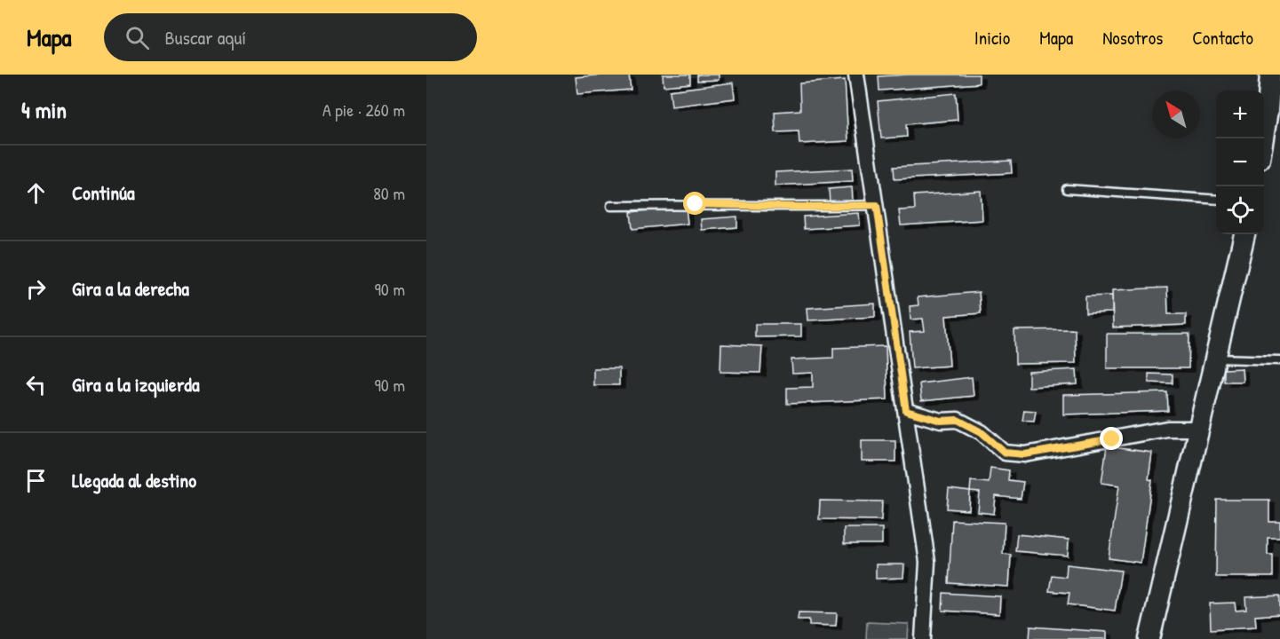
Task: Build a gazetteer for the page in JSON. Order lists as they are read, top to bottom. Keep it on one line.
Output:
{"north":"top left","page":{"header":"Mapa","search":"Buscar aquí","nav":["Inicio","Mapa","Nosotros","Contacto"],"heading":["4 min","A pie · 260 m"],"map_buttons":["+","−"],"list":[["Continúa","80 m"],["Gira a la derecha","90 m"],["Gira a la izquierda","90 m"],"Llegada al destino"]}}
